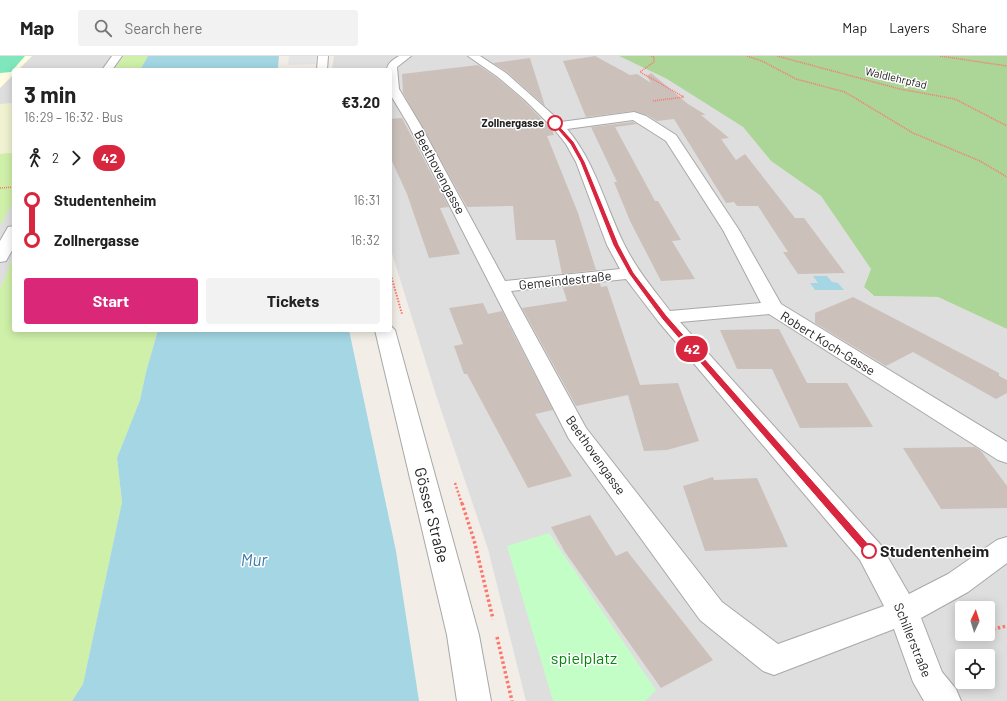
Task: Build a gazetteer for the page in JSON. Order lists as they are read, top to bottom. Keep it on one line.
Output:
{"streets":{"street":["Beethovengasse","Gemeindestraße","Robert Koch-Gasse","Gösser Straße","Schillerstraße"],"path":["Waldlehrpfad"]},"crossings":[["Beethovengasse","Gemeindestraße"],["Beethovengasse","Schillerstraße"],["Gemeindestraße","Schillerstraße"]],"water":["Mur"],"parks":["spielplatz"],"places":["Zollnergasse","Studentenheim"],"lines":["bus line 42"],"north":"top","page":{"header":"Map","search":"Search here","nav":["Map","Layers","Share"],"on_map":"42","heading":["3 min","16:29 – 16:32 · Bus","€3.20"],"legs":["2","42"],"list":[{"name":"Studentenheim","value":"16:31"},{"name":"Zollnergasse","value":"16:32"}],"buttons":["Start","Tickets"]}}
